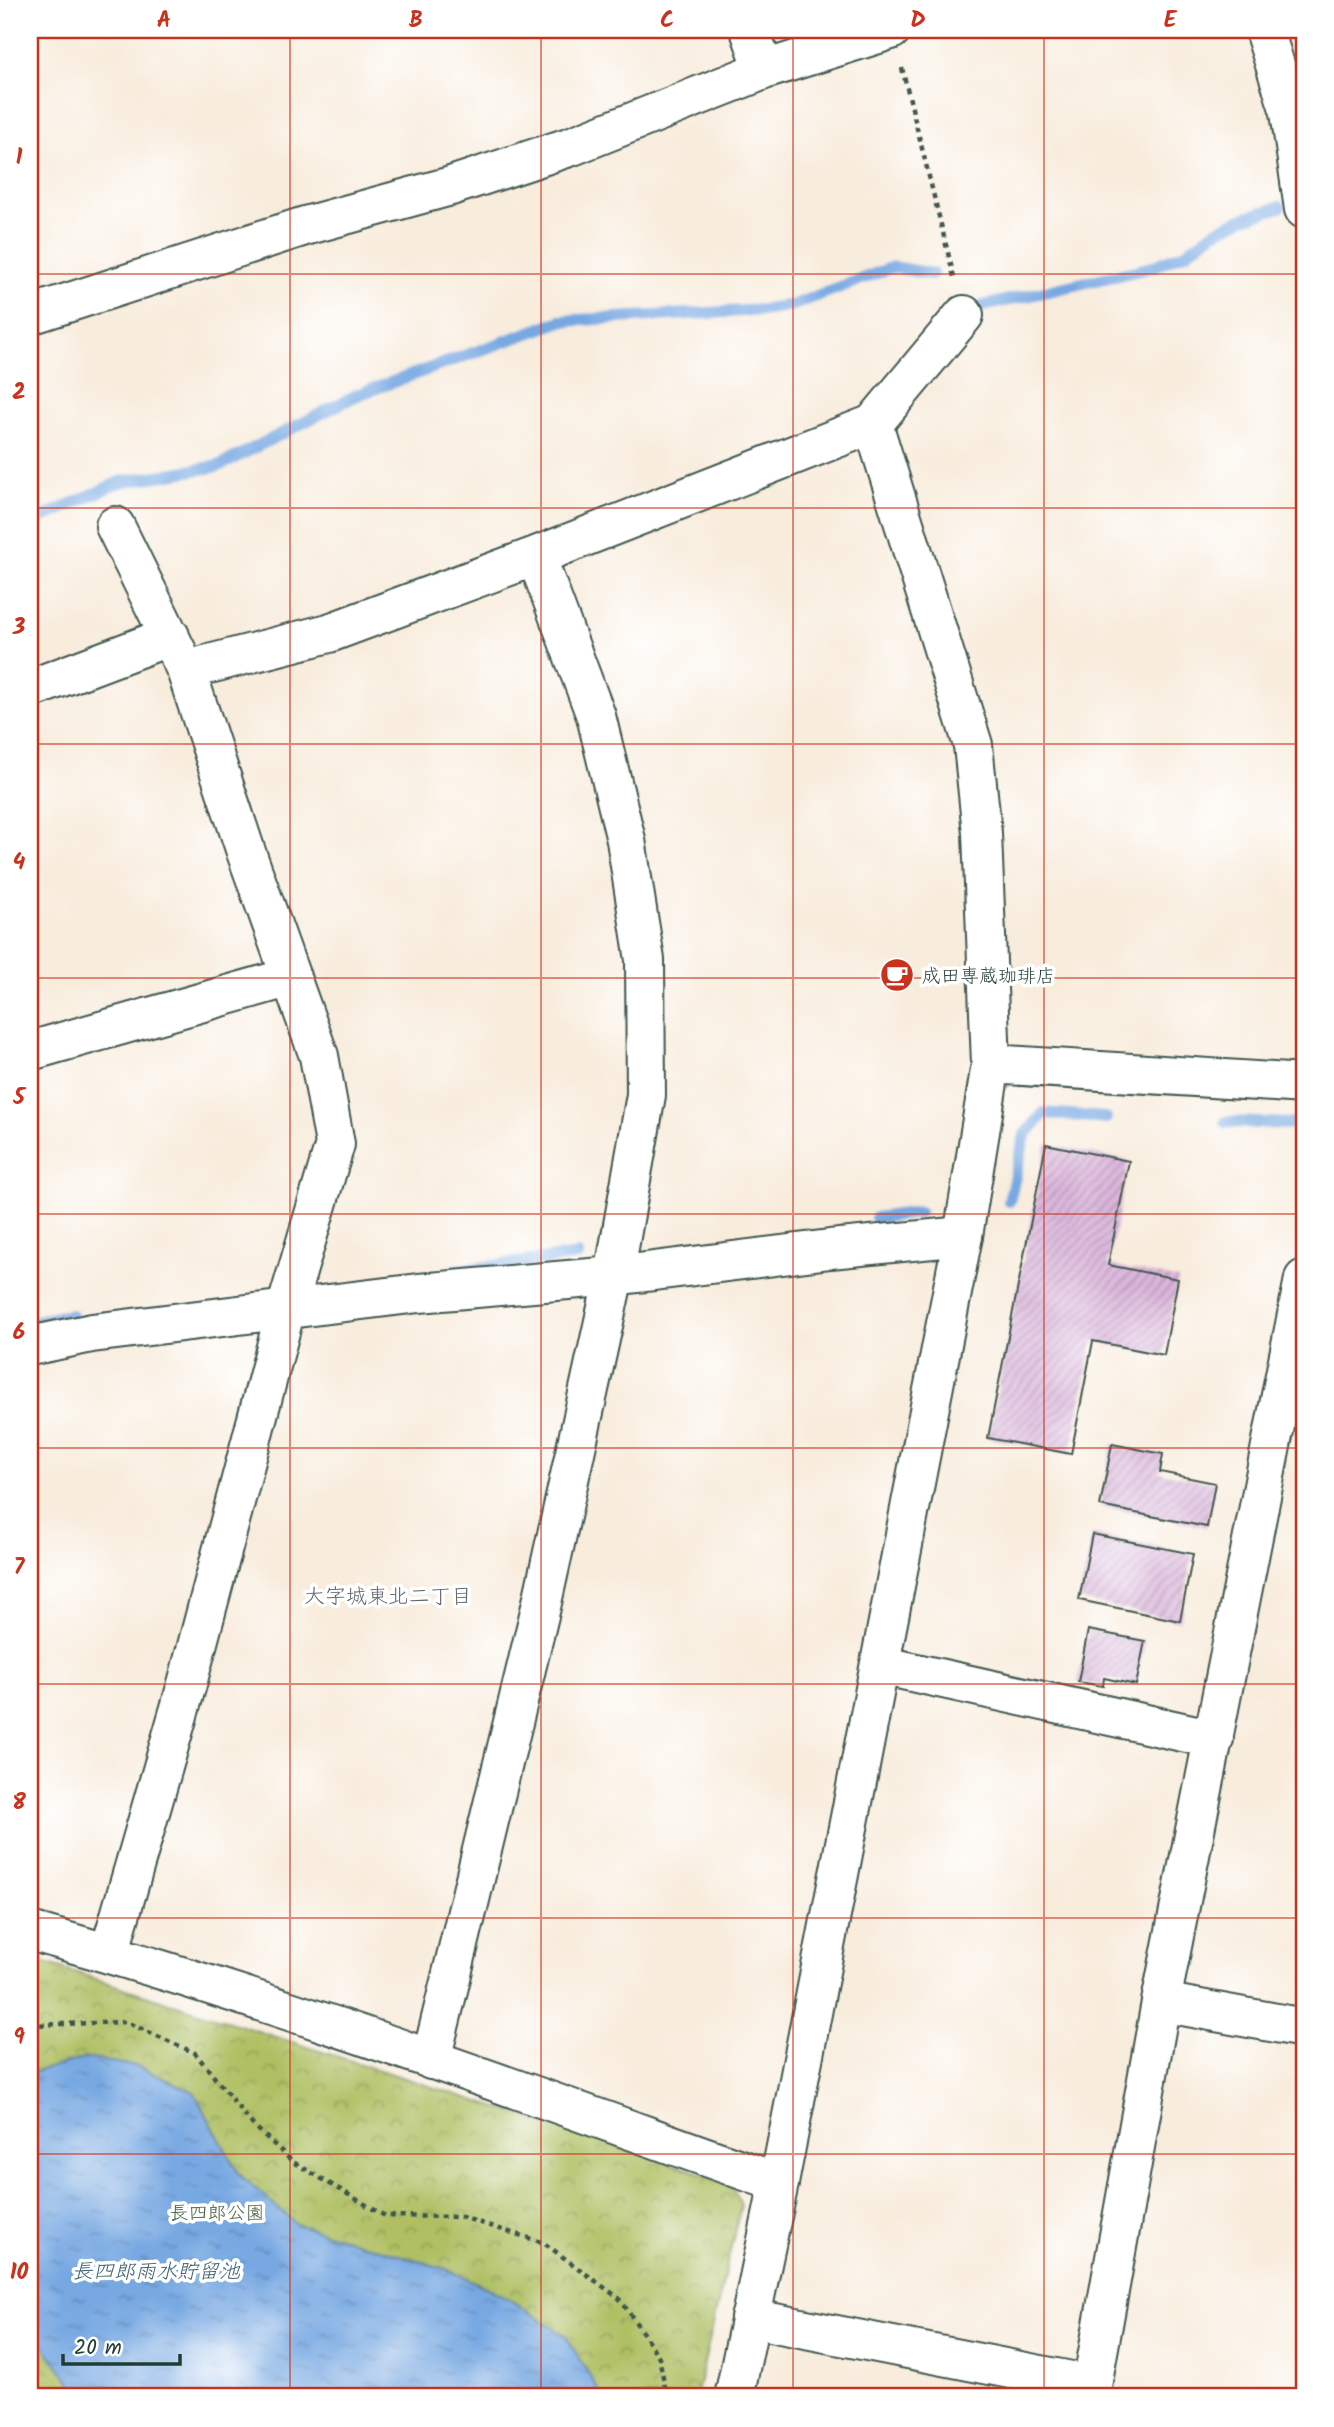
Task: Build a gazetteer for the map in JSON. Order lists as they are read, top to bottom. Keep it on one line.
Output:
{"districts":["大字城東北二丁目"],"water":["長四郎雨水貯留池"],"parks":["長四郎公園"],"places":{"cafe":["成田専蔵珈琲店"]},"scale_bar":"20 m","grid":{"columns":["A","B","C","D","E"],"rows":["1","2","3","4","5","6","7","8","9","10"]}}
